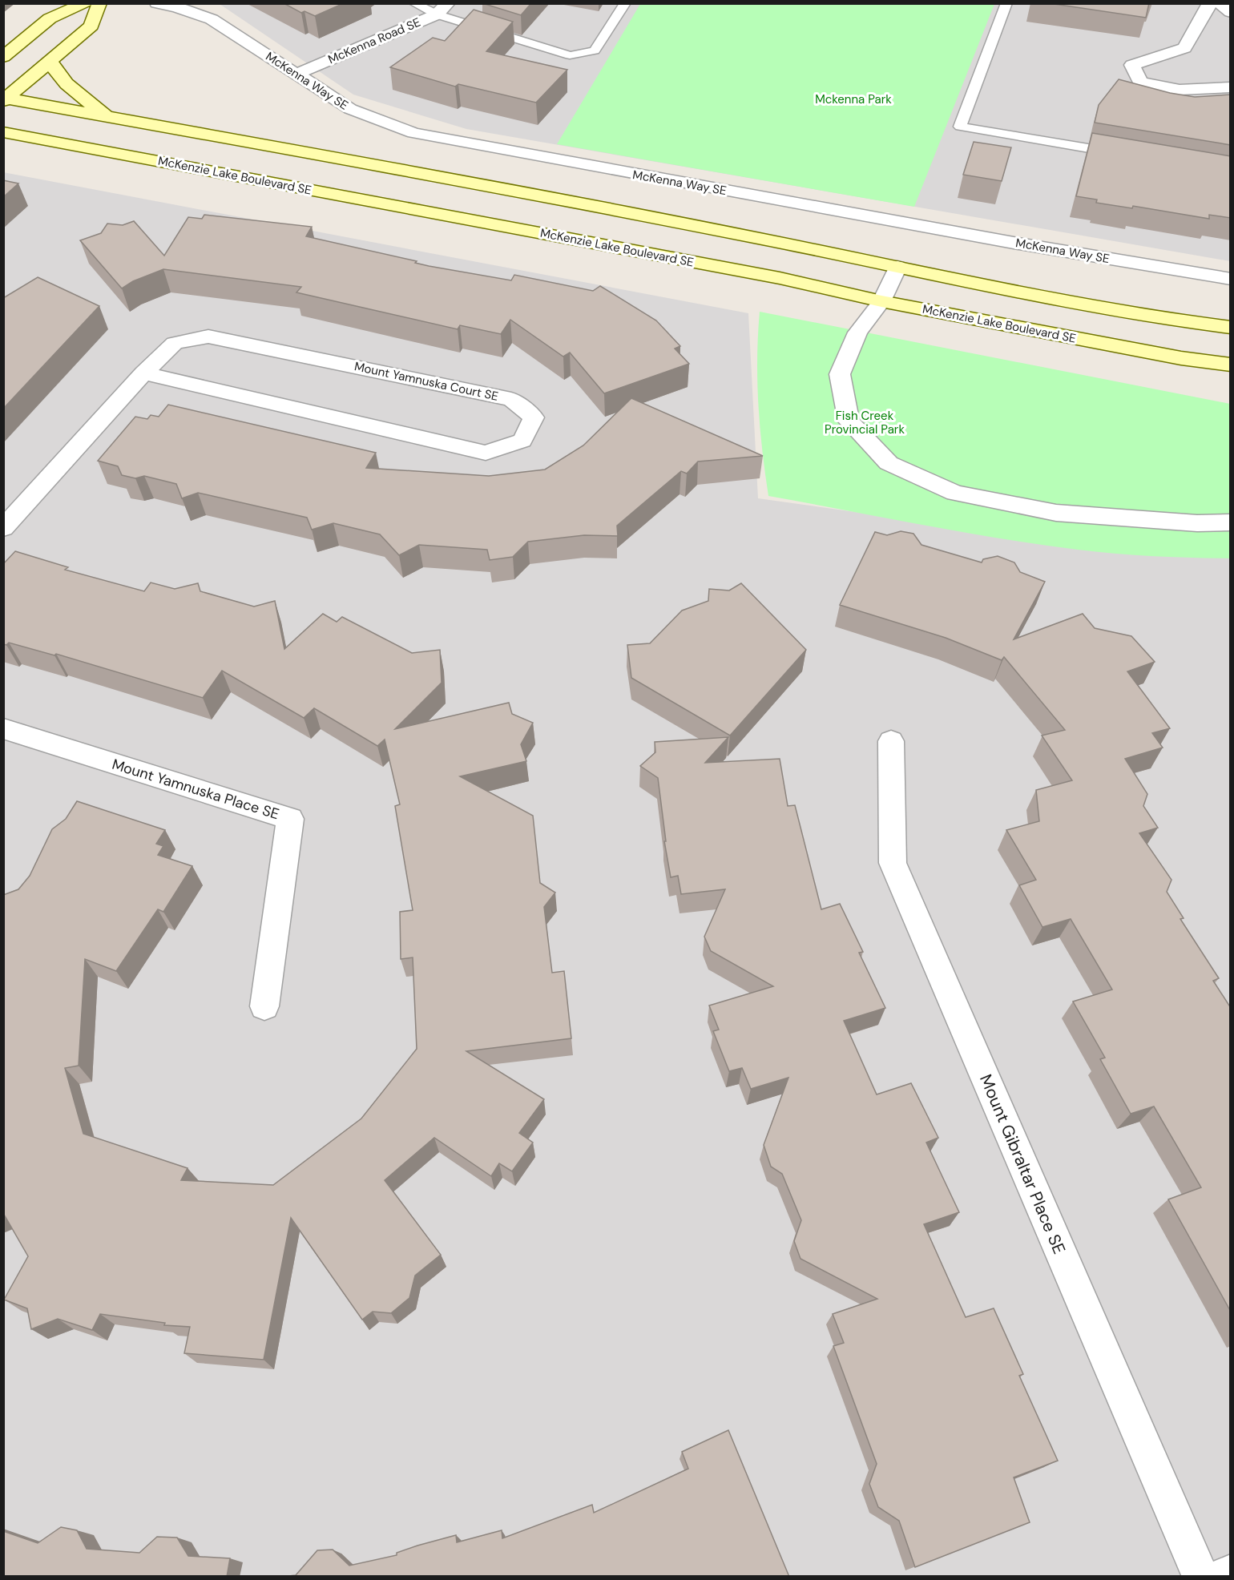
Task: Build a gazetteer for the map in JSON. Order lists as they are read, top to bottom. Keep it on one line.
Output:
{"streets":{"main road":["McKenzie Lake Boulevard SE"],"street":["McKenna Road SE","McKenna Way SE","Mount Yamnuska Court SE","Mount Yamnuska Place SE","Mount Gibraltar Place SE"]},"crossings":[["McKenna Road SE","McKenna Way SE"]],"parks":["Mckenna Park","Fish Creek Provincial Park"]}
